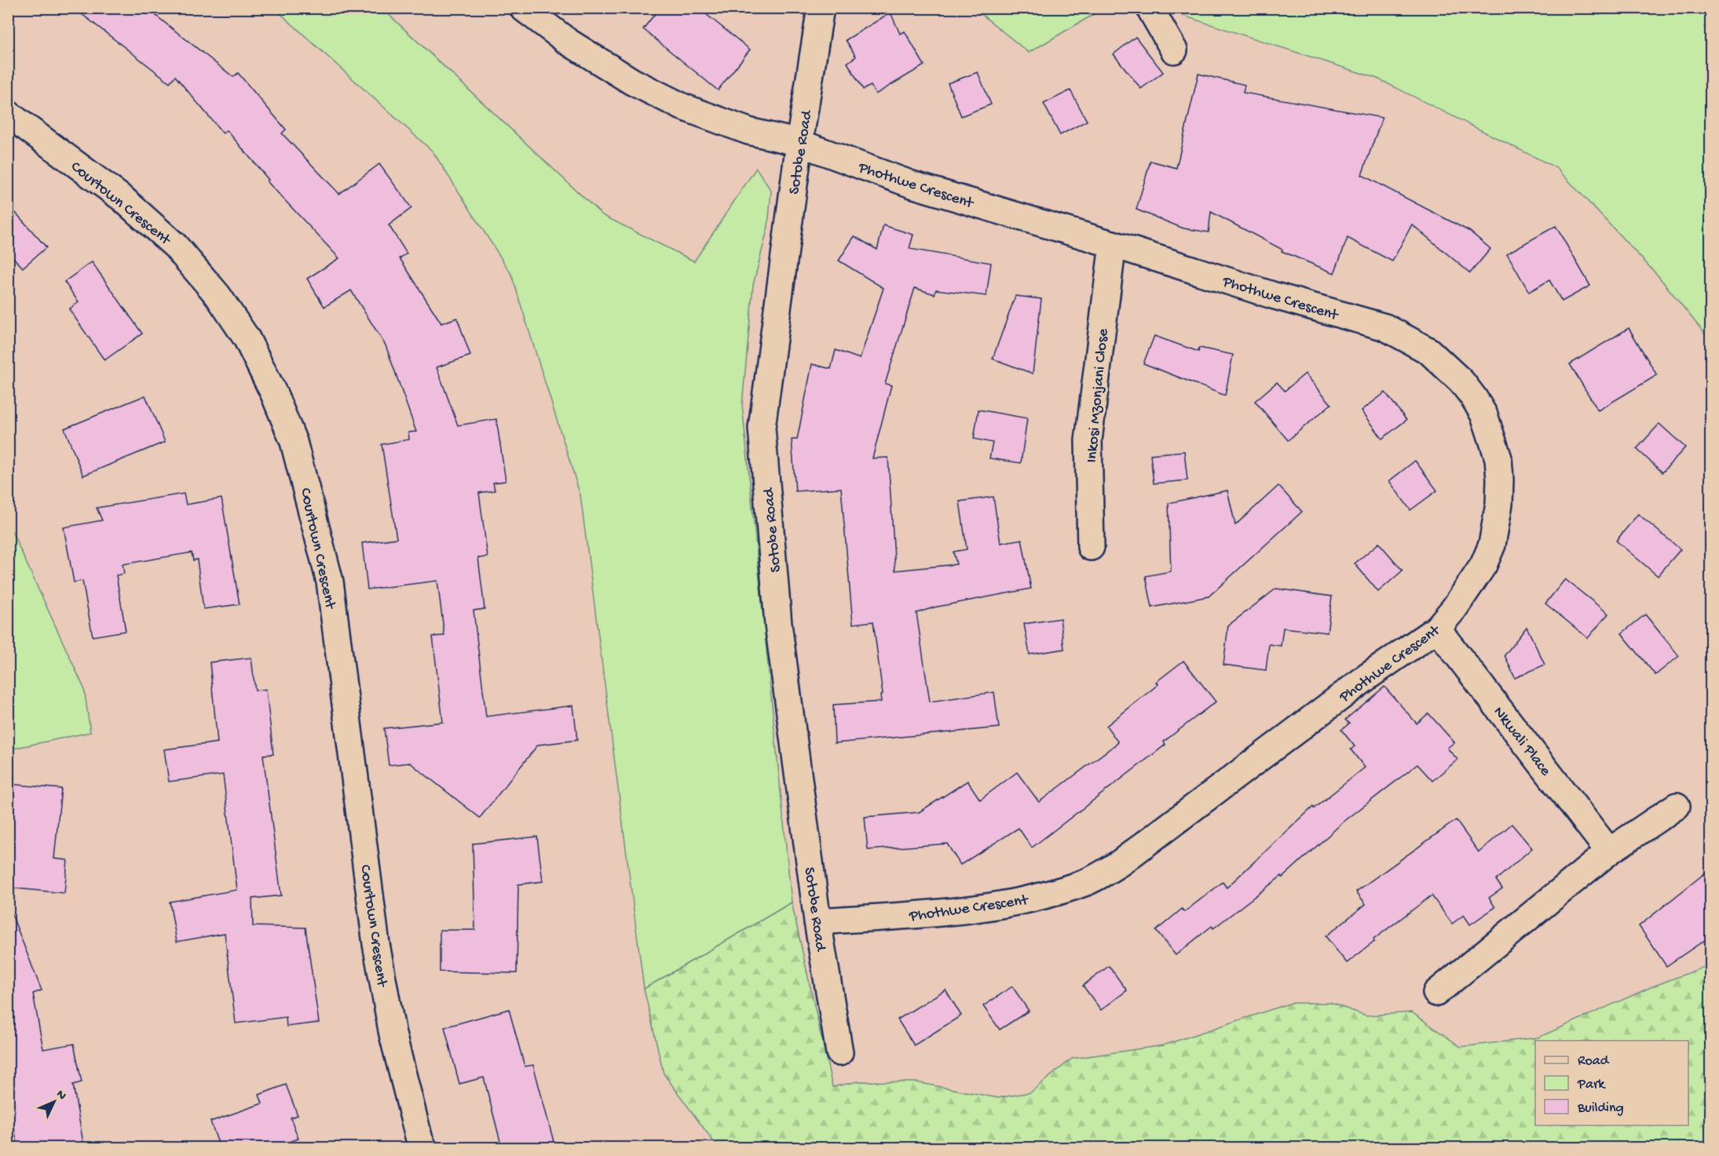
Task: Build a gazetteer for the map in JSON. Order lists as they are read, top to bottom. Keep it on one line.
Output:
{"streets":{"street":["Sotobe Road","Phothwe Crescent","Courtown Crescent","Inkosi Mzonjani Close","Nkwali Place"]},"crossings":[["Sotobe Road","Phothwe Crescent"],["Phothwe Crescent","Inkosi Mzonjani Close"],["Phothwe Crescent","Nkwali Place"]],"legend":["Road","Park","Building"],"north":"top right"}
